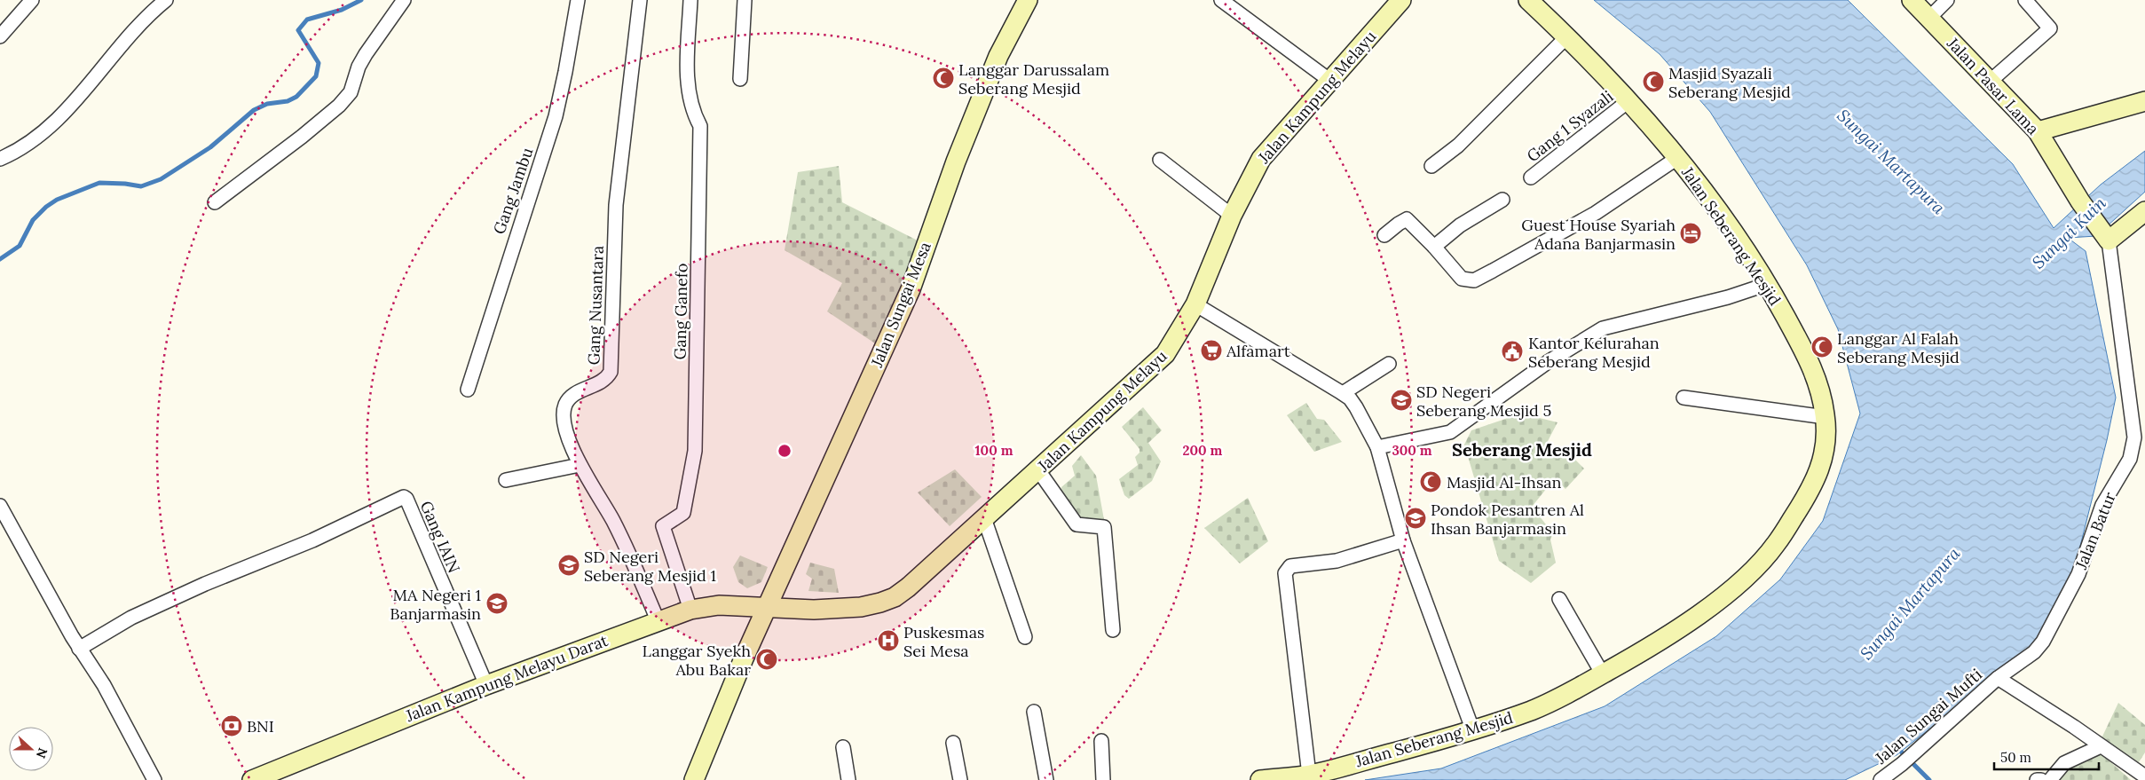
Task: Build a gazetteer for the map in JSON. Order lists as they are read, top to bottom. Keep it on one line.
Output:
{"streets":{"main road":["Jalan Pasar Lama","Jalan Kampung Melayu","Jalan Seberang Mesjid","Jalan Sungai Mesa","Jalan Kampung Melayu Darat"],"street":["Gang 1 Syazali","Gang Jambu","Gang Nusantara","Gang Ganefo","Jalan Batur","Gang IAIN","Jalan Sungai Mufti"]},"crossings":[["Jalan Pasar Lama","Jalan Batur"],["Jalan Kampung Melayu","Jalan Sungai Mesa"],["Jalan Kampung Melayu","Jalan Kampung Melayu Darat"],["Gang 1 Syazali","Jalan Seberang Mesjid"],["Jalan Sungai Mesa","Jalan Kampung Melayu Darat"],["Gang Nusantara","Jalan Kampung Melayu Darat"],["Gang Ganefo","Jalan Kampung Melayu Darat"],["Jalan Batur","Jalan Sungai Mufti"],["Gang IAIN","Jalan Kampung Melayu Darat"]],"districts":["Seberang Mesjid"],"water":["Sungai Martapura","Sungai Kuin"],"places":{"mosque":["Langgar Darussalam Seberang Mesjid","Masjid Syazali Seberang Mesjid","Langgar Al Falah Seberang Mesjid","Masjid Al-Ihsan","Langgar Syekh Abu Bakar"],"hotel":["Guest House Syariah Adana Banjarmasin"],"supermarket":["Alfamart"],"public building":["Kantor Kelurahan Seberang Mesjid"],"school or university":["SD Negeri Seberang Mesjid 5","Pondok Pesantren Al Ihsan Banjarmasin","SD Negeri Seberang Mesjid 1","MA Negeri 1 Banjarmasin"],"hospital":["Puskesmas Sei Mesa"],"bank":["BNI"]},"scale_bar":"50 m","north":"right","rings":["100 m","200 m","300 m"]}
